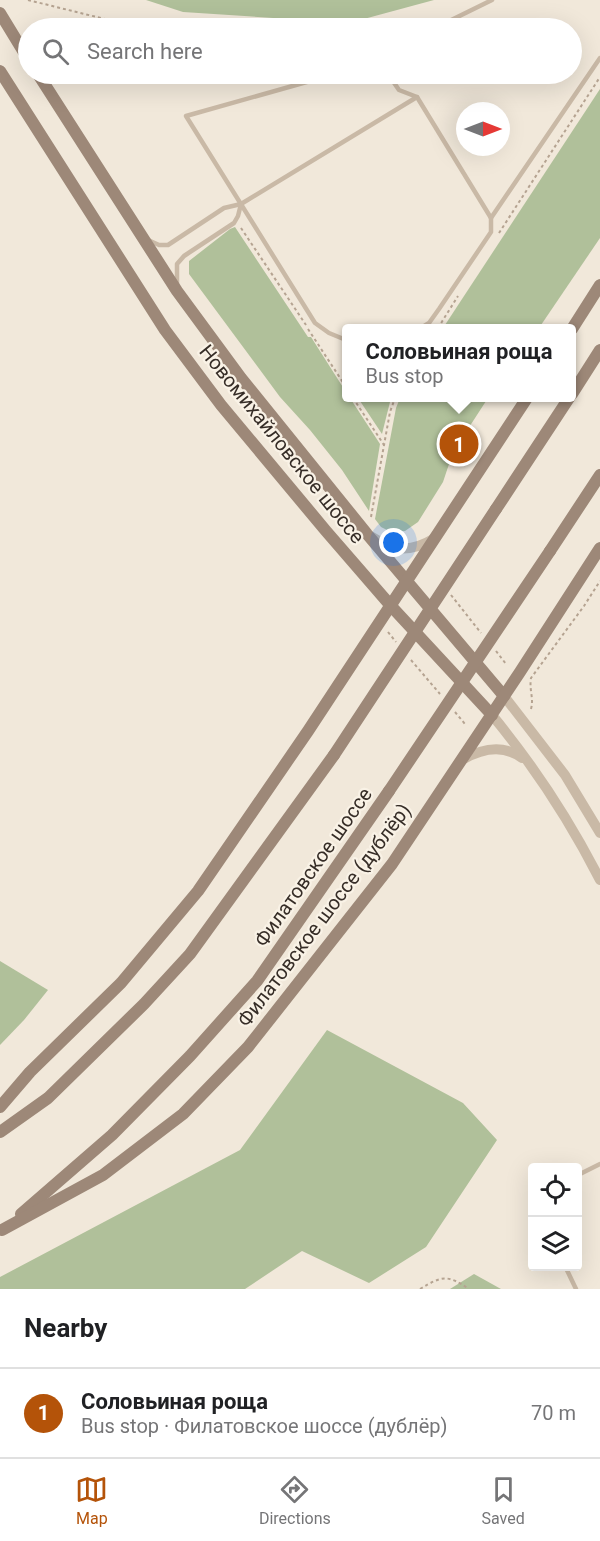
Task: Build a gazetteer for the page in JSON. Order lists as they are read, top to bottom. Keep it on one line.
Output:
{"streets":{"main road":["Новомихайловское шоссе","Филатовское шоссе","Филатовское шоссе (дублёр)"]},"crossings":[["Новомихайловское шоссе","Филатовское шоссе (дублёр)"],["Филатовское шоссе","Филатовское шоссе (дублёр)"]],"north":"right","page":{"search":"Search here","popup":["Соловьиная роща","Bus stop"],"pins":"1","heading":"Nearby","list":[{"mark":"1","name":"Соловьиная роща","note":"Bus stop · Филатовское шоссе (дублёр)","value":"70 m"}],"nav":["Map","Directions","Saved"]}}
